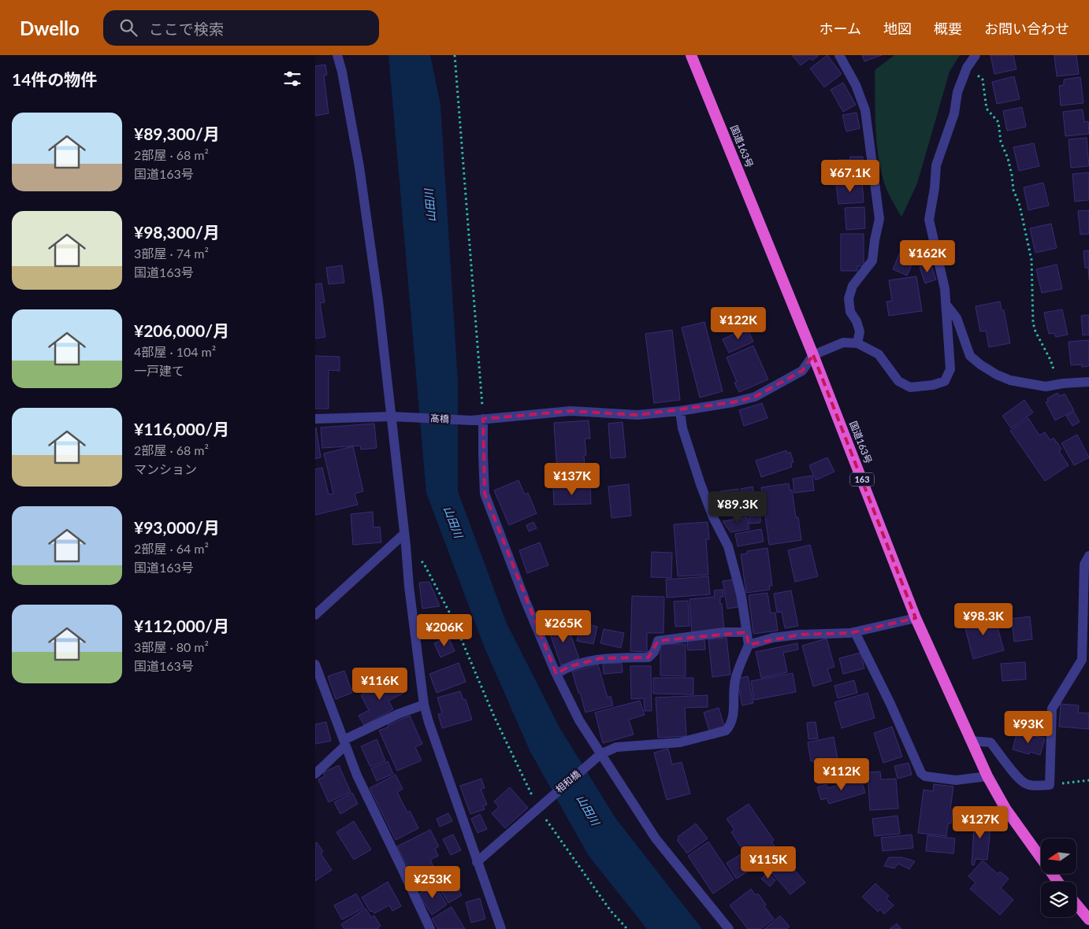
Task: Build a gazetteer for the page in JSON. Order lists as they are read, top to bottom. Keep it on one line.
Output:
{"streets":{"highway":["国道163号","163"],"street":["髙橋","相和橋"]},"crossings":[["国道163号","髙橋"]],"water":["山田川"],"north":"left","page":{"header":"Dwello","search":"ここで検索","nav":["ホーム","地図","概要","お問い合わせ"],"heading":"14件の物件","list":[{"name":"¥89,300/月","note":"2部屋 · 68 m² · 国道163号"},{"name":"¥98,300/月","note":"3部屋 · 74 m² · 国道163号"},{"name":"¥206,000/月","note":"4部屋 · 104 m² · 一戸建て"},{"name":"¥116,000/月","note":"2部屋 · 68 m² · マンション"},{"name":"¥93,000/月","note":"2部屋 · 64 m² · 国道163号"},{"name":"¥112,000/月","note":"3部屋 · 80 m² · 国道163号"}],"price":["¥67.1K","¥162K","¥122K","¥137K","¥89.3K","¥98.3K","¥265K","¥206K","¥116K","¥93K","¥112K","¥127K","¥115K","¥253K"]}}
